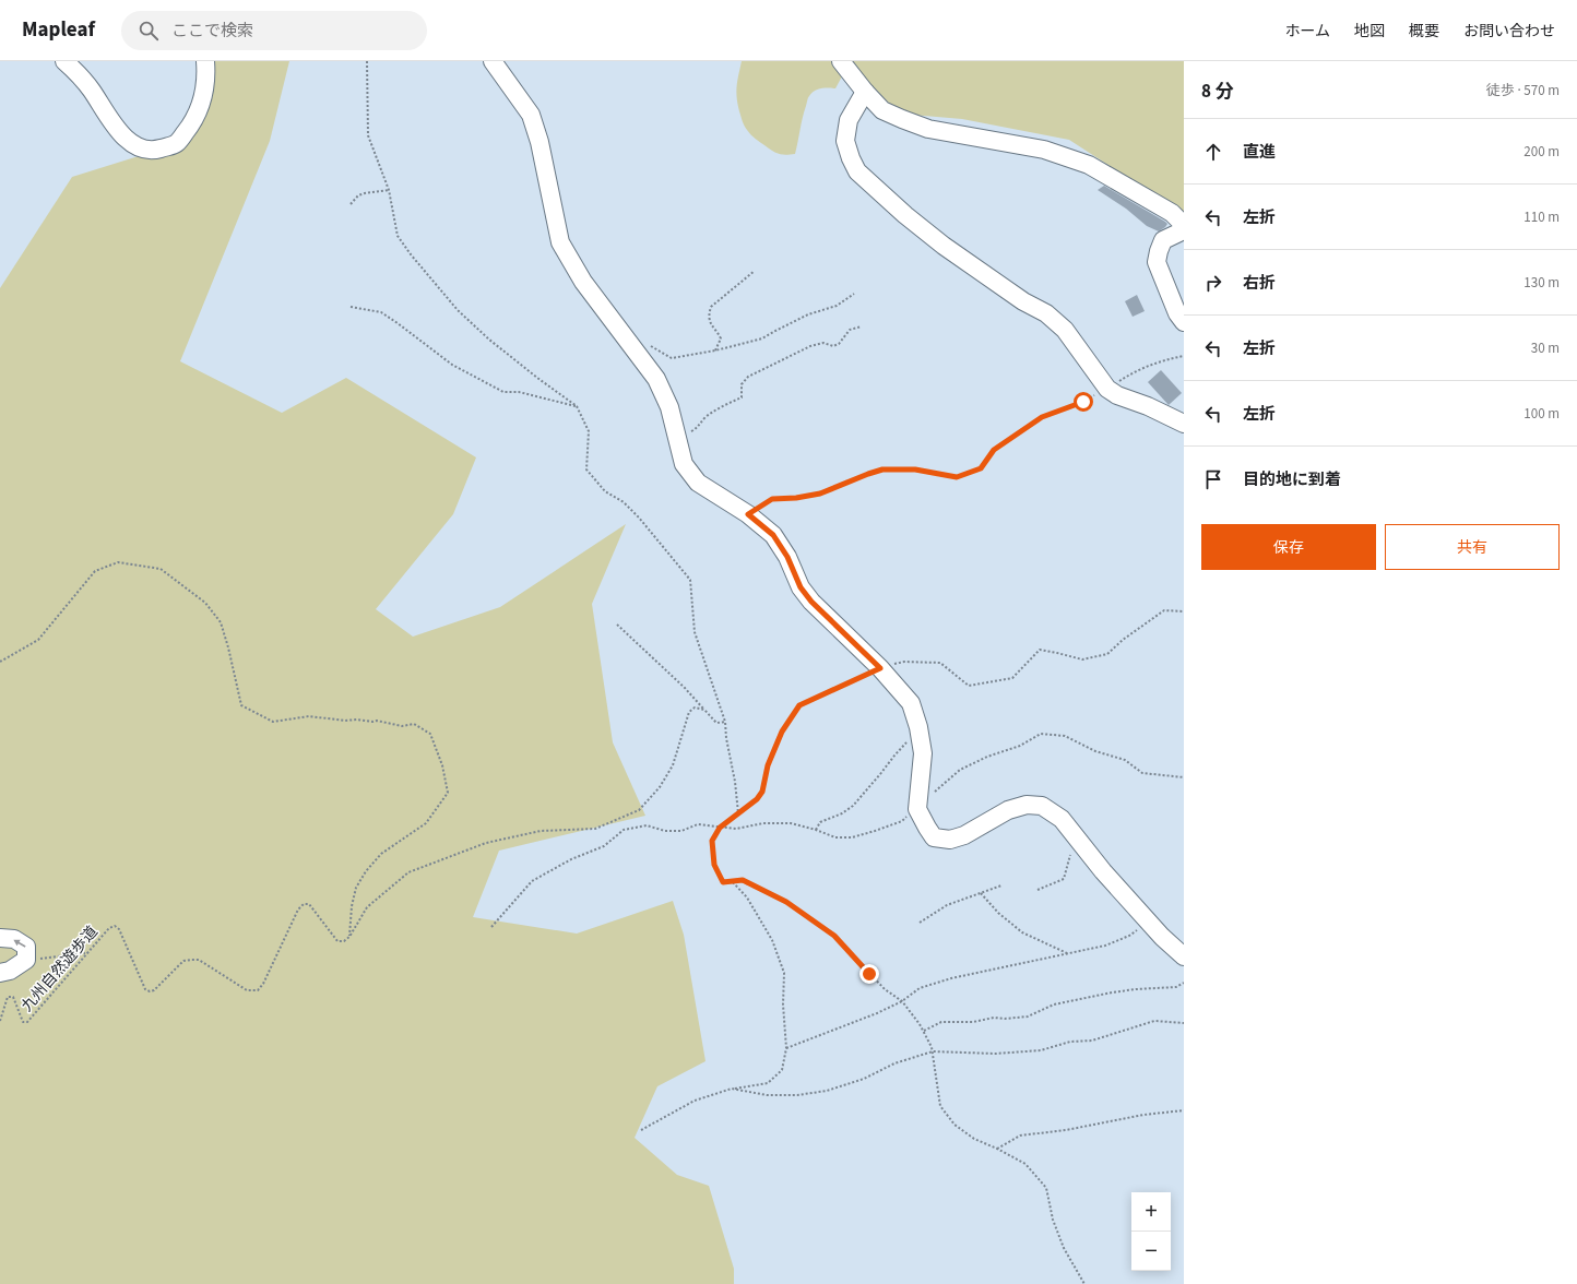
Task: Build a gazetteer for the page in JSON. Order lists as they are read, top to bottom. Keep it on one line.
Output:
{"streets":{"path":["九州自然遊歩道"]},"page":{"header":"Mapleaf","search":"ここで検索","nav":["ホーム","地図","概要","お問い合わせ"],"heading":["8 分","徒歩 · 570 m"],"list":[["直進","200 m"],["左折","110 m"],["右折","130 m"],["左折","30 m"],["左折","100 m"],"目的地に到着"],"buttons":["保存","共有"],"map_buttons":["+","−"]}}
